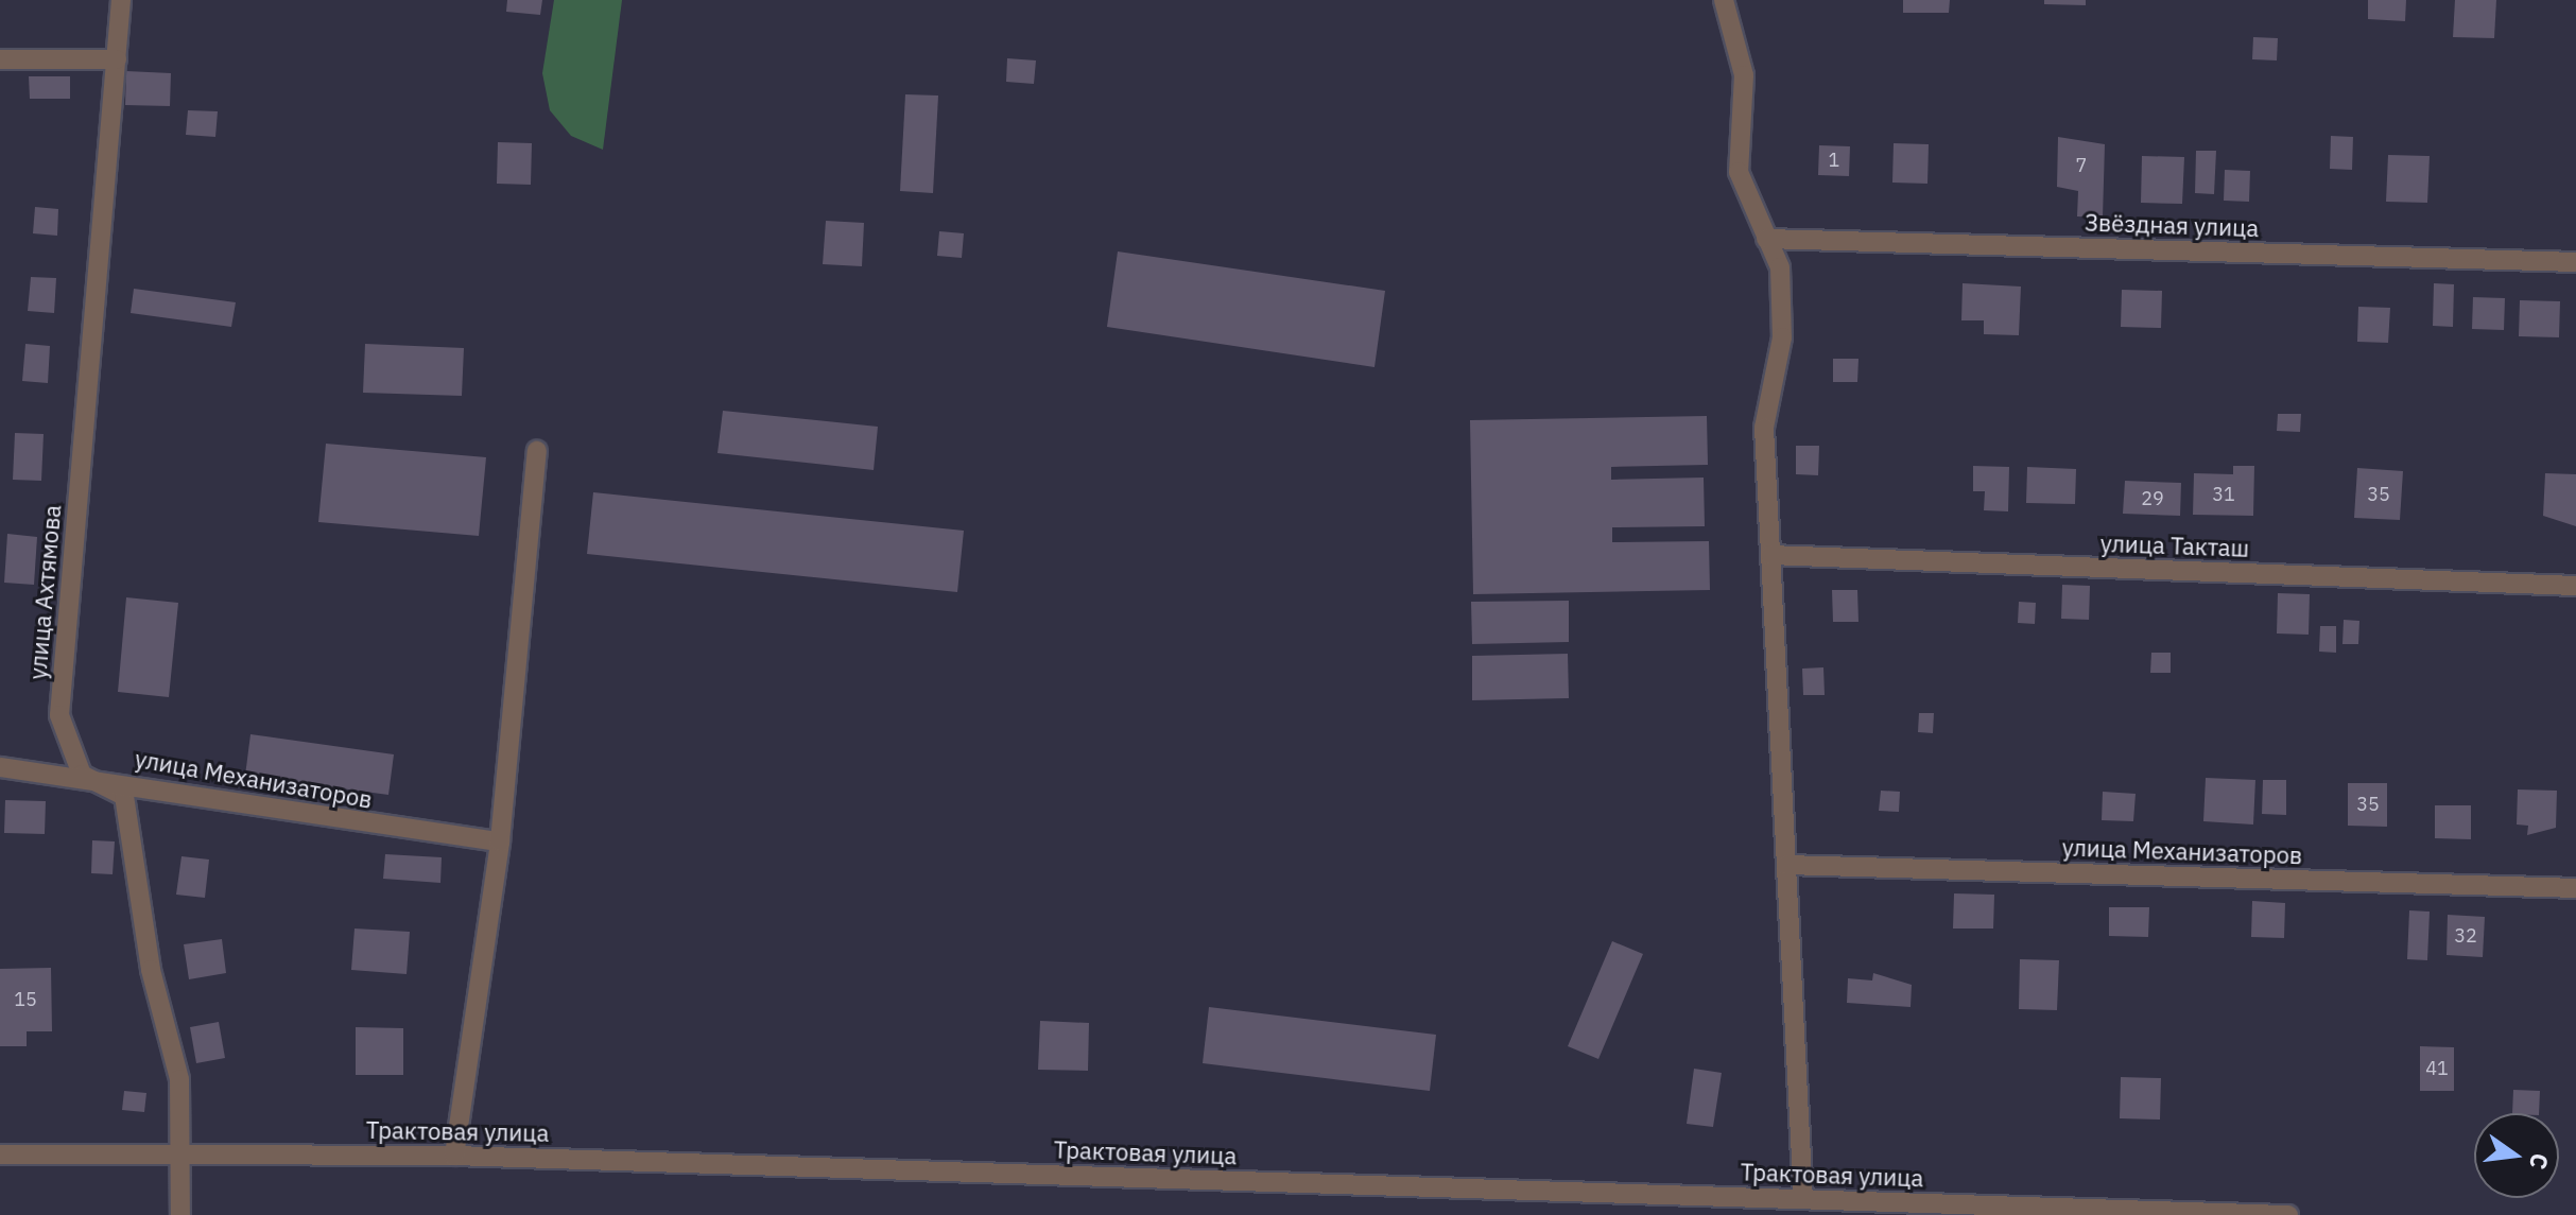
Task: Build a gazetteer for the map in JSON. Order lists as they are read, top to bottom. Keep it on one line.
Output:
{"streets":{"street":["Звёздная улица","улица Такташ","улица Ахтямова","улица Механизаторов","Трактовая улица"]},"crossings":[["улица Ахтямова","улица Механизаторов"]],"house_numbers":["1","7","31","35","29","35","32","15","41"],"north":"right"}
